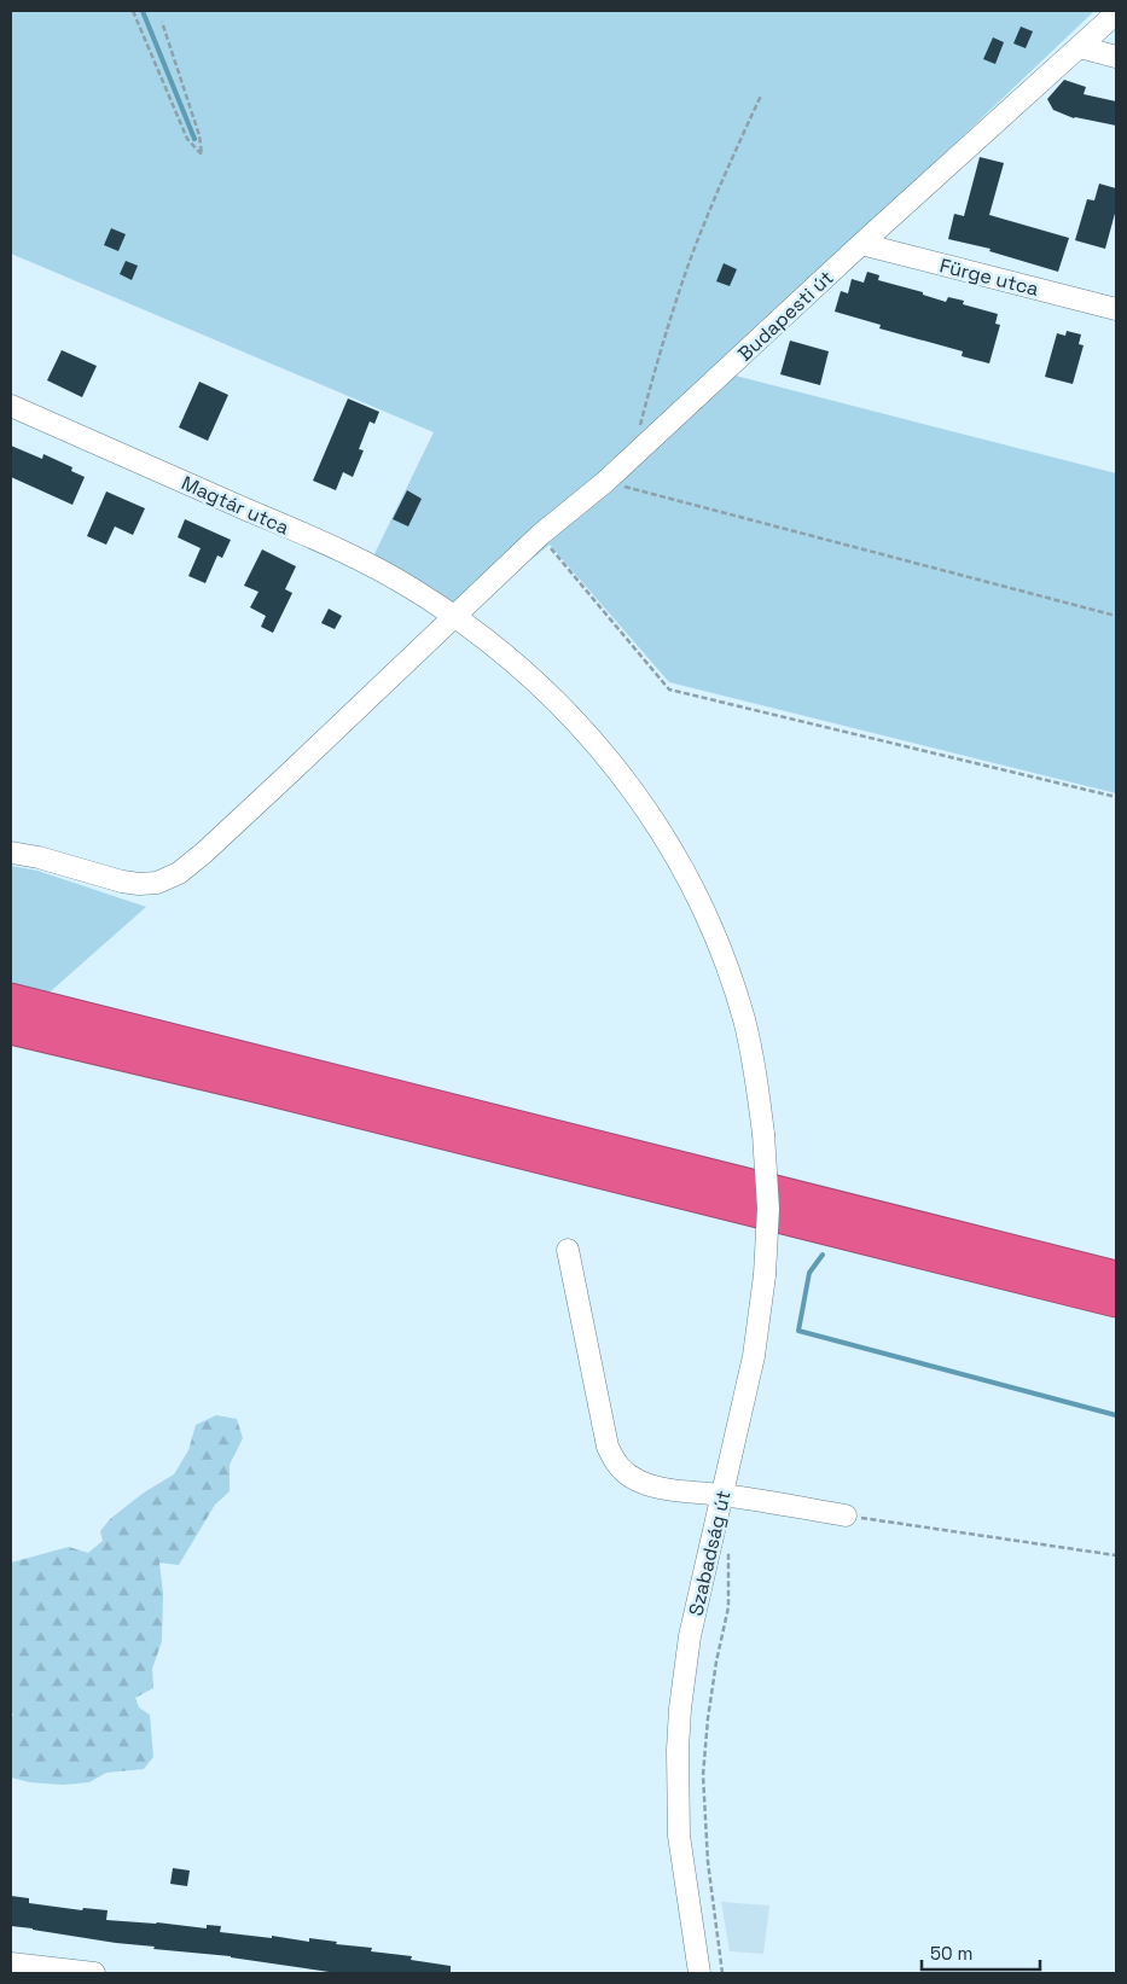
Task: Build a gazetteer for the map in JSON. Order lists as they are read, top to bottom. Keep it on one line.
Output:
{"streets":{"street":["Fürge utca","Budapesti út","Magtár utca","Szabadság út"]},"crossings":[["Fürge utca","Budapesti út"],["Budapesti út","Magtár utca"],["Magtár utca","Szabadság út"]],"scale_bar":"50 m"}
